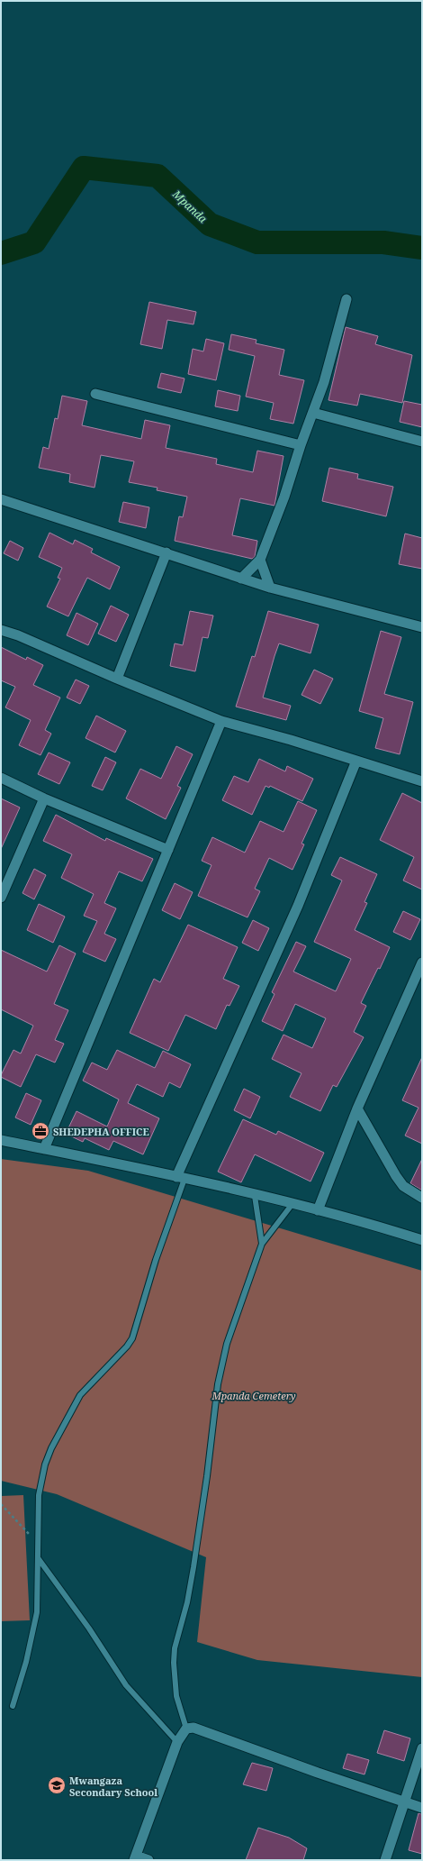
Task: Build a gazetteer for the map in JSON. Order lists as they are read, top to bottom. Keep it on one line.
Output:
{"water":["Mpanda"],"parks":["Mpanda Cemetery"],"places":{"office":["SHEDEPHA OFFICE"],"school or university":["Mwangaza Secondary School"]}}
